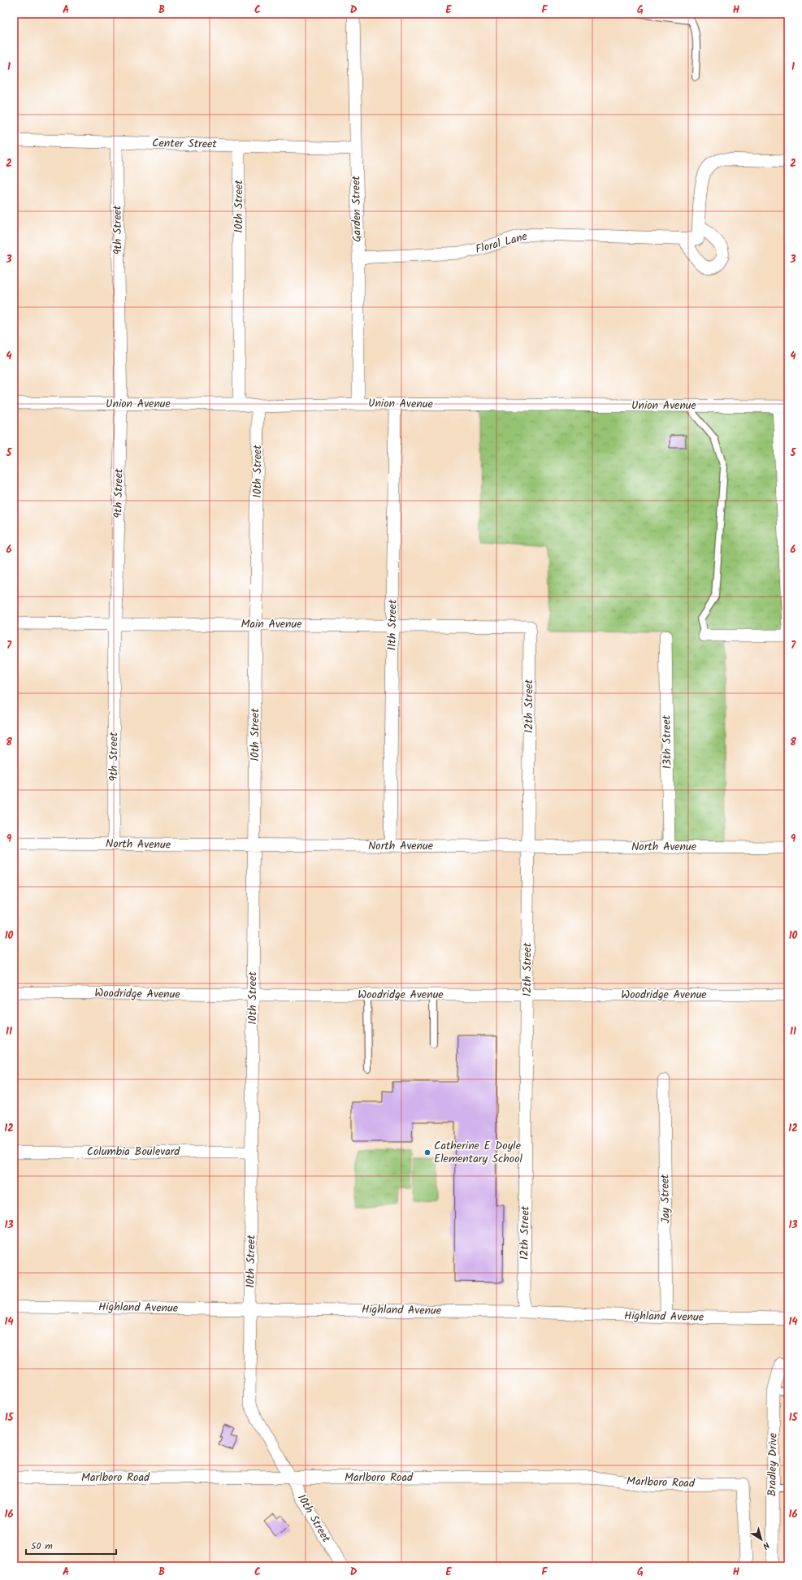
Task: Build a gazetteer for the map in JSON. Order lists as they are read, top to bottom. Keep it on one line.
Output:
{"streets":{"street":["Center Street","10th Street","Garden Street","9th Street","Floral Lane","Union Avenue","Main Avenue","11th Street","12th Street","13th Street","North Avenue","Woodridge Avenue","Columbia Boulevard","Jay Street","Highland Avenue","Bradley Drive","Marlboro Road"]},"crossings":[["Center Street","10th Street"],["Center Street","Garden Street"],["Center Street","9th Street"],["10th Street","Union Avenue"],["10th Street","Main Avenue"],["10th Street","North Avenue"],["10th Street","Woodridge Avenue"],["10th Street","Columbia Boulevard"],["10th Street","Highland Avenue"],["10th Street","Marlboro Road"],["Garden Street","Floral Lane"],["Garden Street","Union Avenue"],["9th Street","Union Avenue"],["9th Street","Main Avenue"],["9th Street","North Avenue"],["Union Avenue","11th Street"],["Main Avenue","11th Street"],["Main Avenue","12th Street"],["11th Street","North Avenue"],["12th Street","North Avenue"],["12th Street","Woodridge Avenue"],["12th Street","Highland Avenue"],["13th Street","North Avenue"],["Jay Street","Highland Avenue"]],"places":["Catherine E Doyle Elementary School"],"scale_bar":"50 m","north":"bottom right","grid":{"columns":["A","B","C","D","E","F","G","H"],"rows":["1","2","3","4","5","6","7","8","9","10","11","12","13","14","15","16"]}}
